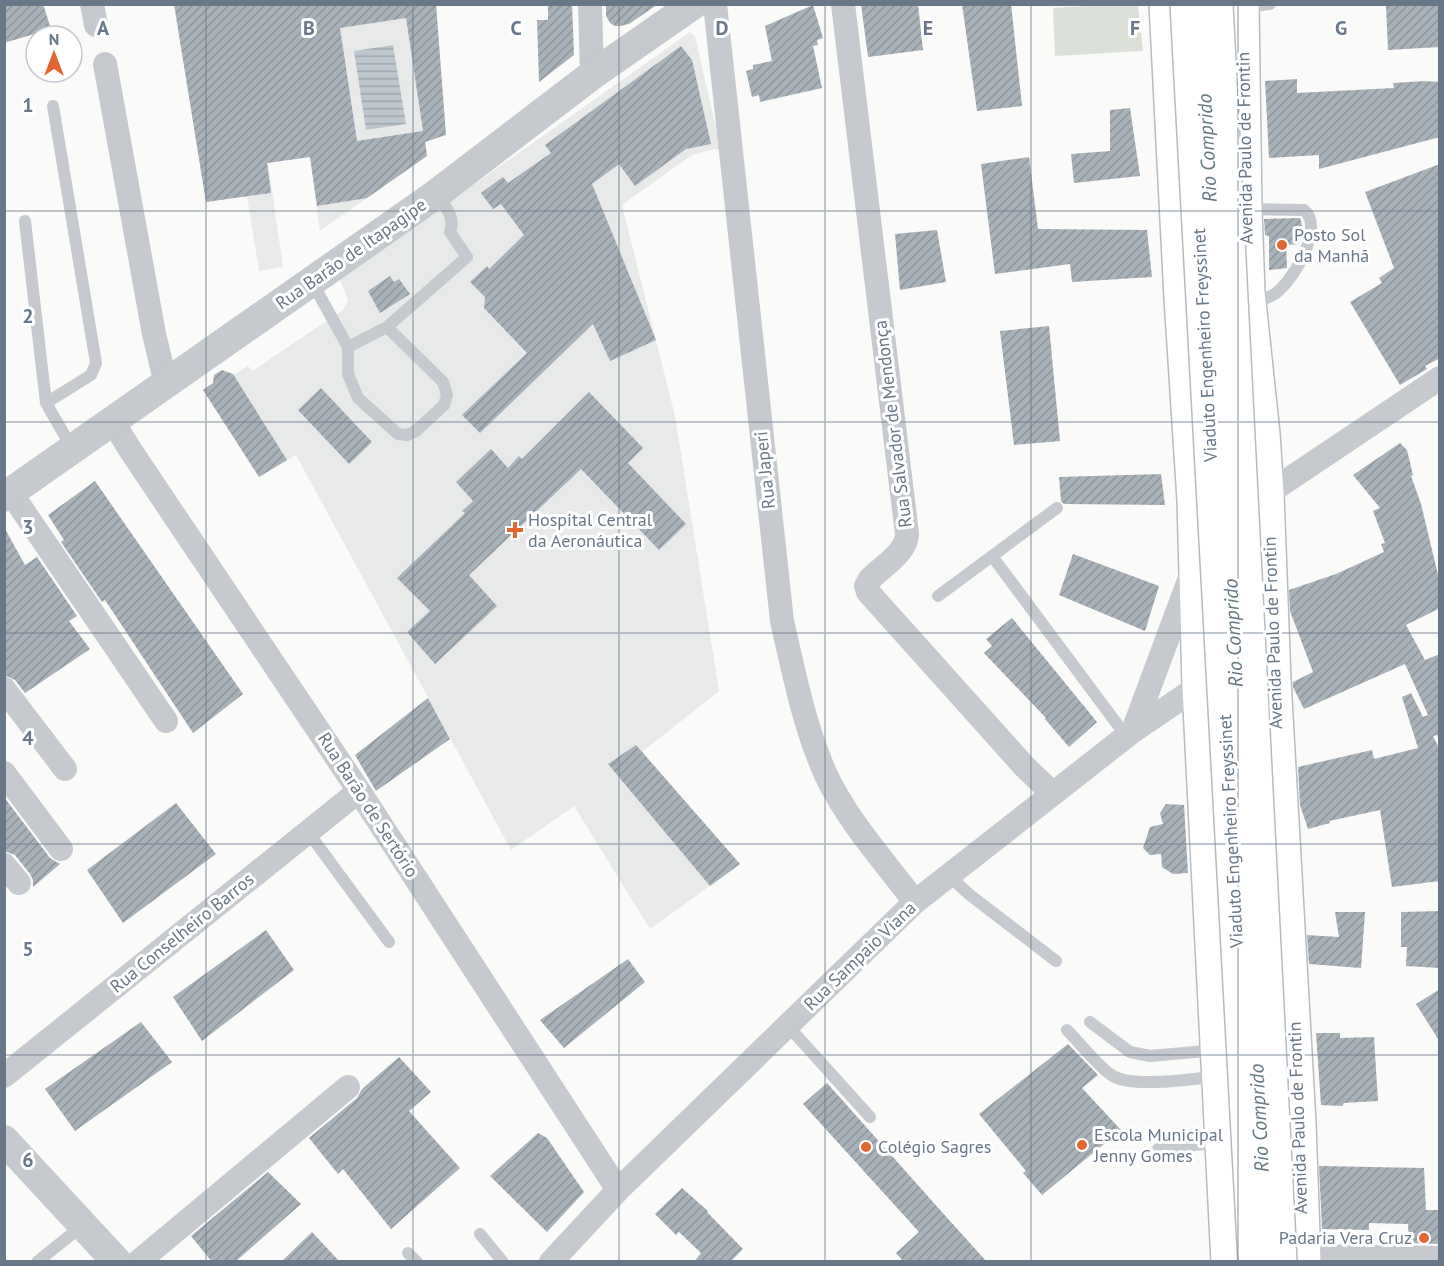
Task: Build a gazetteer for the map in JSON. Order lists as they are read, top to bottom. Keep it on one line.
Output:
{"streets":{"main road":["Avenida Paulo de Frontin","Viaduto Engenheiro Freyssinet"],"street":["Rua Barão de Itapagipe","Rua Salvador de Mendonça","Rua Japeri","Rua Barão de Sertório","Rua Conselheiro Barros","Rua Sampaio Viana"]},"crossings":[["Avenida Paulo de Frontin","Viaduto Engenheiro Freyssinet"],["Rua Barão de Itapagipe","Rua Barão de Sertório"],["Rua Salvador de Mendonça","Rua Sampaio Viana"],["Rua Japeri","Rua Sampaio Viana"],["Rua Barão de Sertório","Rua Conselheiro Barros"],["Rua Barão de Sertório","Rua Sampaio Viana"]],"water":["Rio Comprido"],"places":{"other":["Posto Sol da Manhã","Escola Municipal Jenny Gomes","Colégio Sagres","Padaria Vera Cruz"],"health":["Hospital Central da Aeronáutica"]},"north":"top","grid":{"columns":["A","B","C","D","E","F","G"],"rows":["1","2","3","4","5","6"]}}
